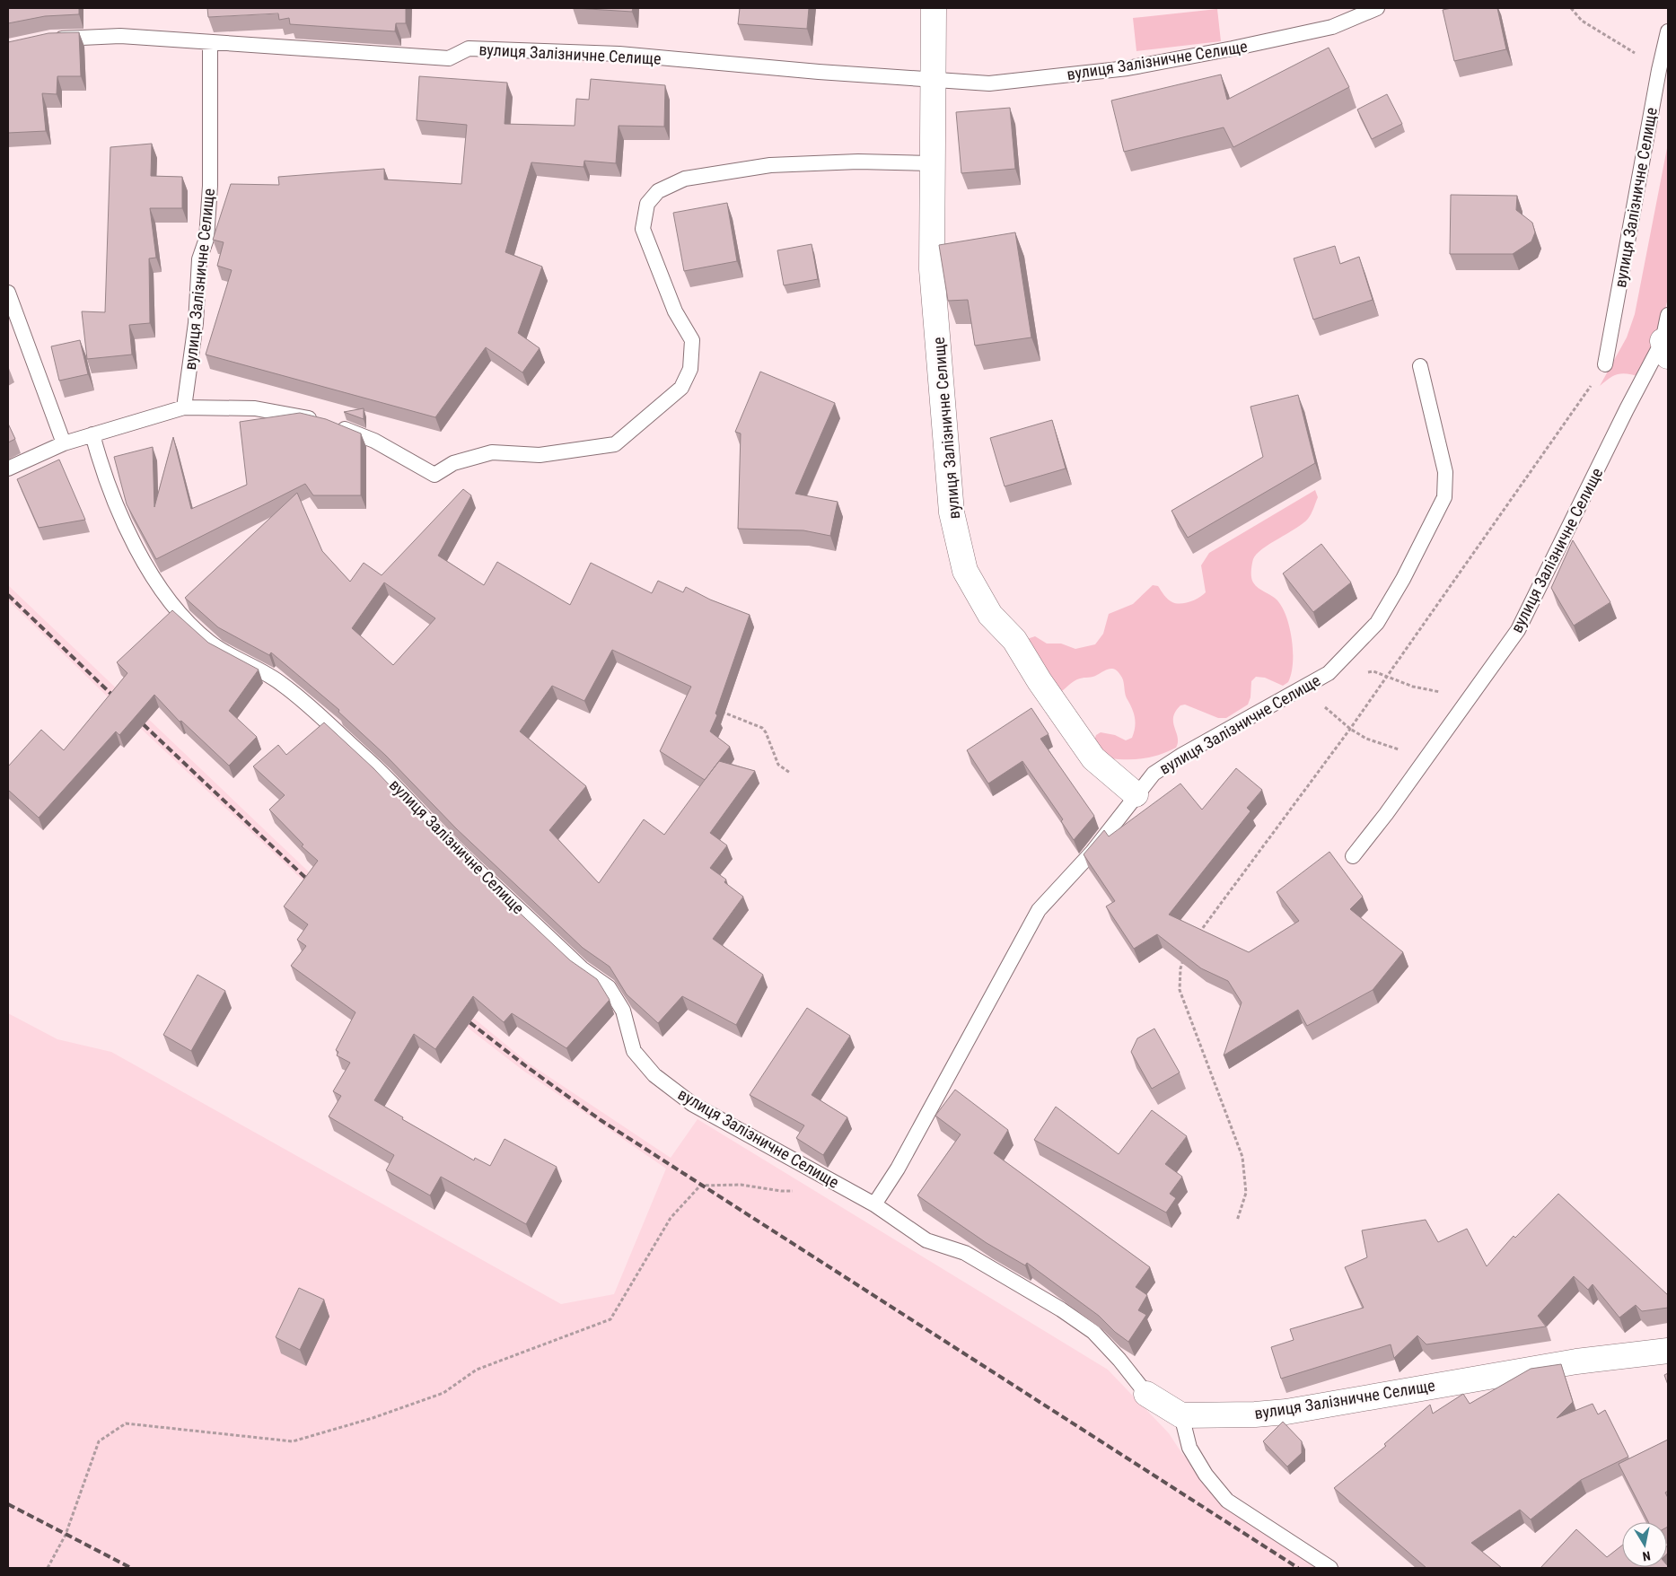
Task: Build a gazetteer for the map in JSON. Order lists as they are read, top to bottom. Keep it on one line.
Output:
{"streets":{"street":["вулиця Залізничне Селище"]},"north":"bottom"}
